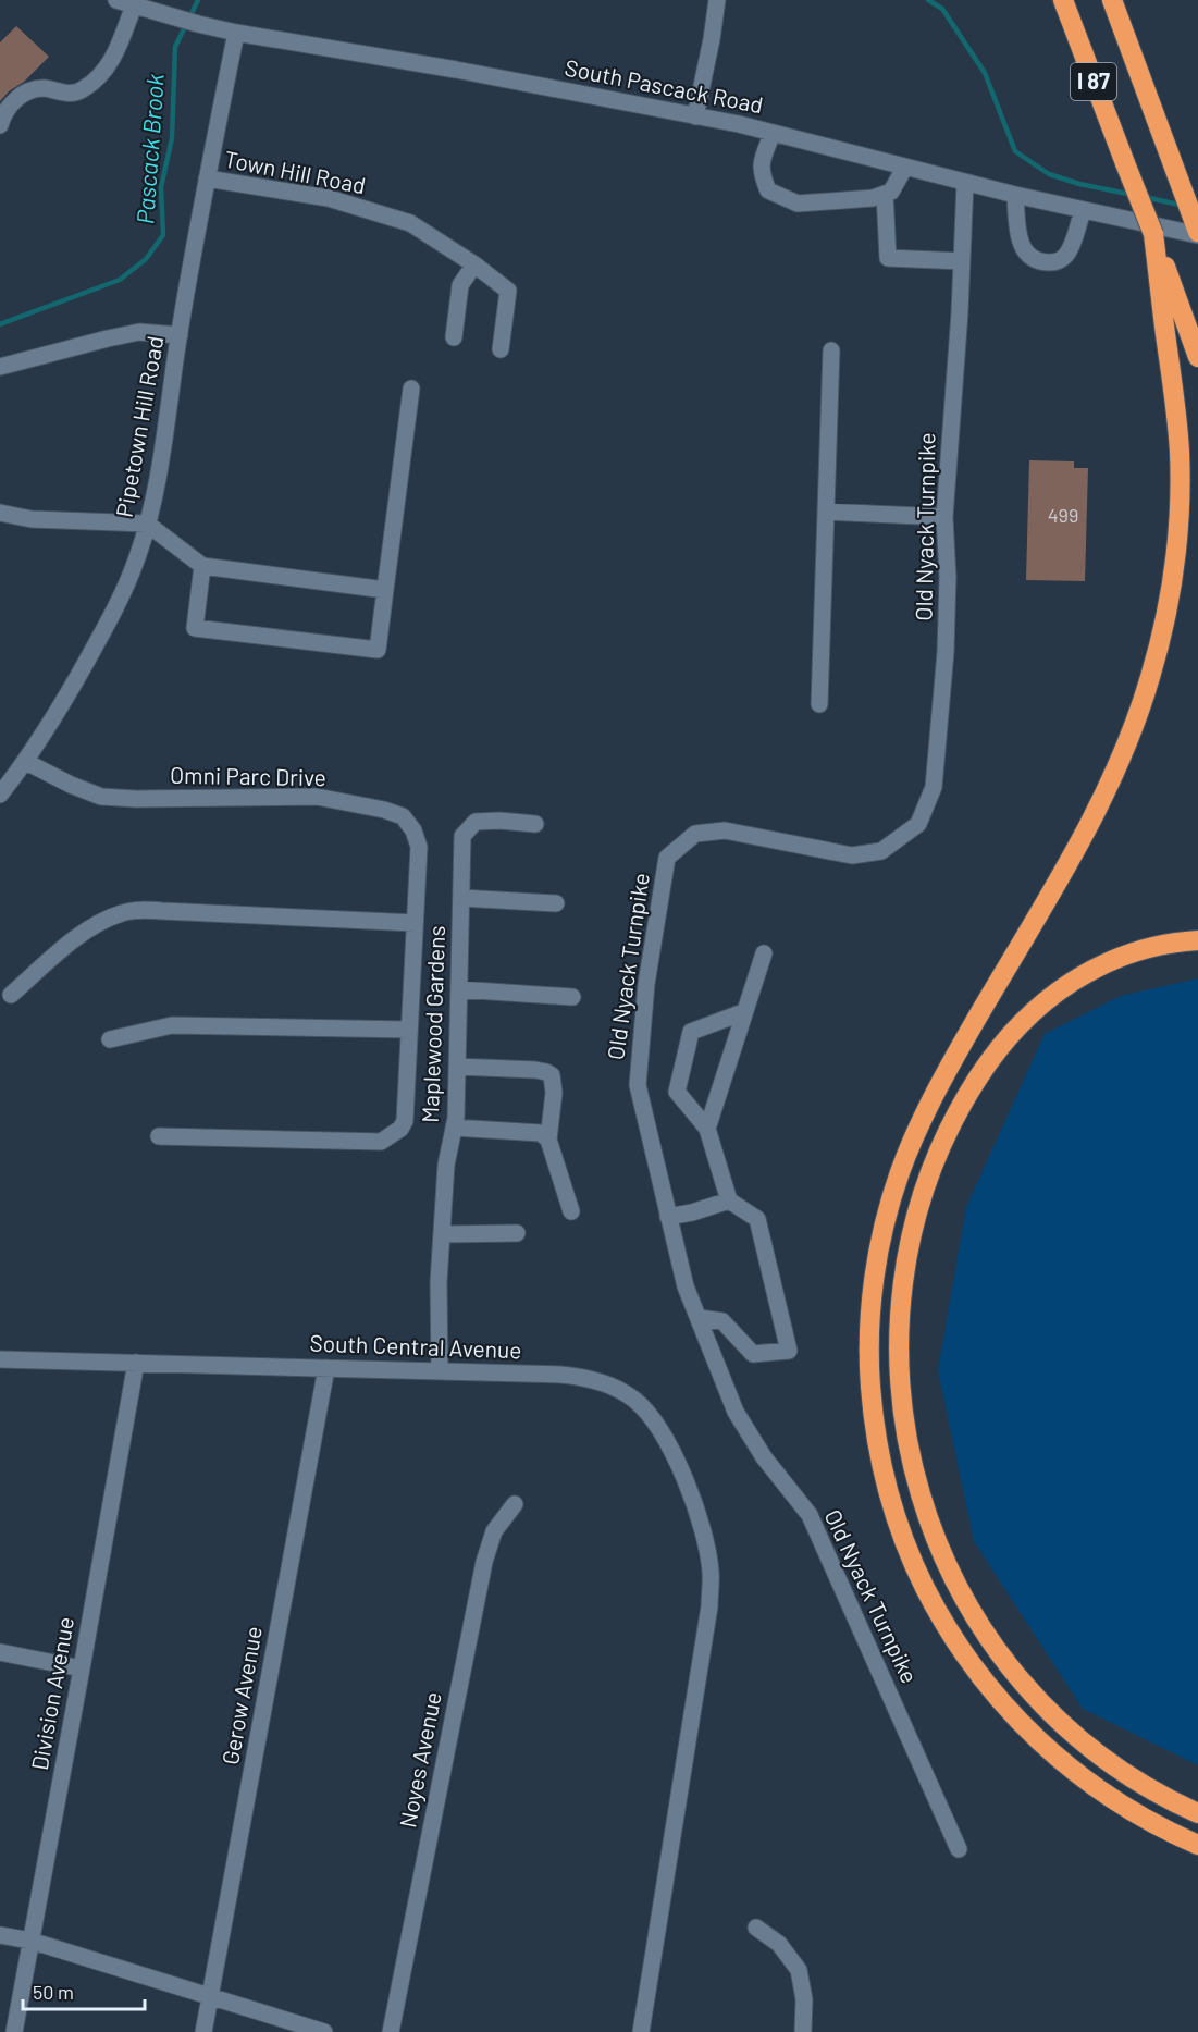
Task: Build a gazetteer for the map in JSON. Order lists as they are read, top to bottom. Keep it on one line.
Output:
{"streets":{"highway":["I 87"],"street":["South Pascack Road","Town Hill Road","Pipetown Hill Road","Old Nyack Turnpike","Omni Parc Drive","Maplewood Gardens","South Central Avenue","Division Avenue","Gerow Avenue","Noyes Avenue"]},"crossings":[["I 87","South Pascack Road"],["South Pascack Road","Pipetown Hill Road"],["South Pascack Road","Old Nyack Turnpike"],["Town Hill Road","Pipetown Hill Road"],["Pipetown Hill Road","Omni Parc Drive"],["Maplewood Gardens","South Central Avenue"],["South Central Avenue","Division Avenue"],["South Central Avenue","Gerow Avenue"]],"water":["Pascack Brook"],"house_numbers":["499"],"scale_bar":"50 m"}
